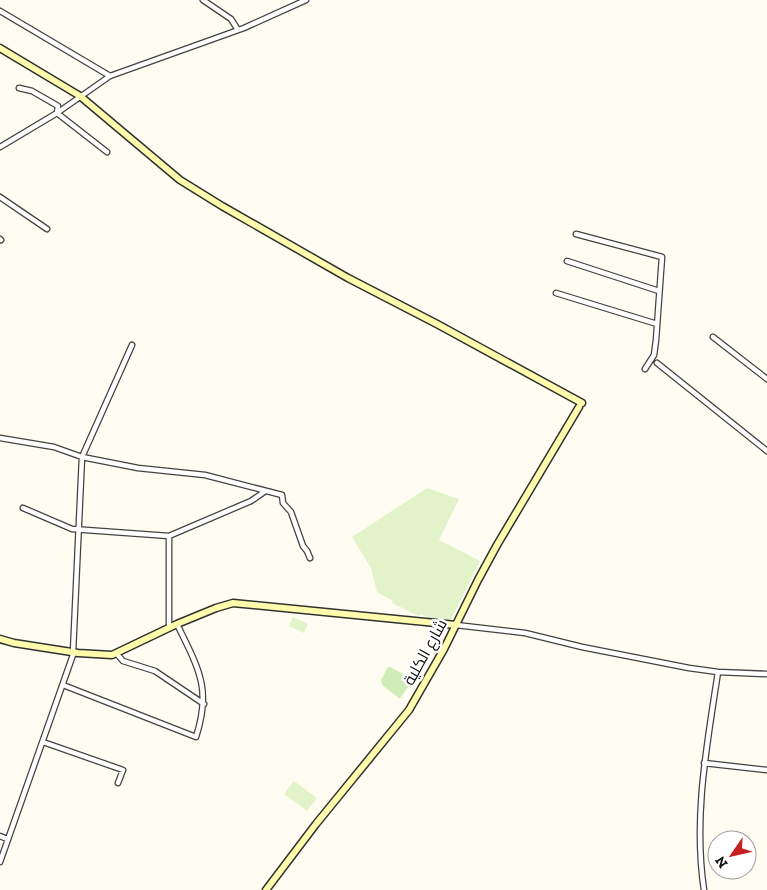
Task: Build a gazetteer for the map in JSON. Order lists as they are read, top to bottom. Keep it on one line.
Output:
{"streets":{"street":["شارع الكلية"]},"north":"bottom left"}
